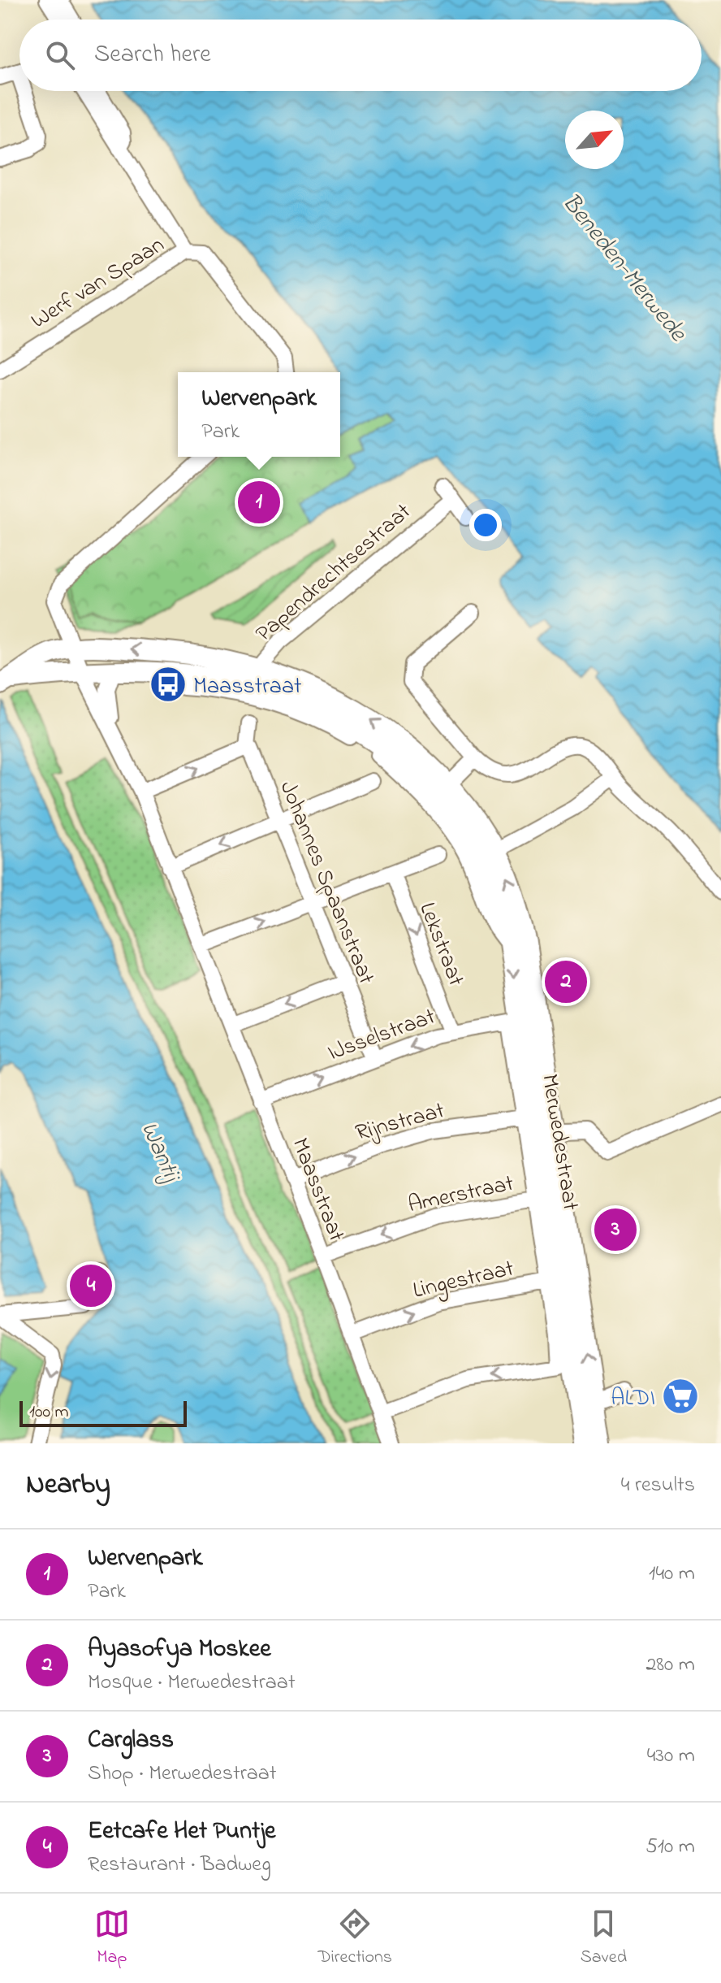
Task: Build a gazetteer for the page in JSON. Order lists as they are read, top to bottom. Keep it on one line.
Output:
{"streets":{"main road":["Merwedestraat"],"street":["Werf van Spaan","Papendrechtsestraat","Johannes Spaanstraat","Lekstraat","IJsselstraat","Rijnstraat","Maasstraat","Amerstraat","Lingestraat"]},"crossings":[["Papendrechtsestraat","Merwedestraat"],["Johannes Spaanstraat","IJsselstraat"],["Lekstraat","IJsselstraat"],["IJsselstraat","Merwedestraat"],["IJsselstraat","Maasstraat"],["Rijnstraat","Merwedestraat"],["Rijnstraat","Maasstraat"],["Merwedestraat","Maasstraat"],["Merwedestraat","Amerstraat"],["Merwedestraat","Lingestraat"],["Maasstraat","Amerstraat"],["Maasstraat","Lingestraat"]],"one_way":["Lekstraat","Rijnstraat","Amerstraat","Lingestraat"],"water":["Beneden-Merwede","Wantij"],"places":{"bus stop":["Maasstraat"],"supermarket":["ALDI"]},"scale_bar":"100 m","north":"top right","page":{"search":"Search here","popup":["Wervenpark","Park"],"pins":["1","2","3","4"],"scale":"100 m","heading":["Nearby","4 results"],"list":[{"mark":"1","name":"Wervenpark","note":"Park","value":"140 m"},{"mark":"2","name":"Ayasofya Moskee","note":"Mosque · Merwedestraat","value":"280 m"},{"mark":"3","name":"Carglass","note":"Shop · Merwedestraat","value":"430 m"},{"mark":"4","name":"Eetcafe Het Puntje","note":"Restaurant · Badweg","value":"510 m"}],"nav":["Map","Directions","Saved"]}}
